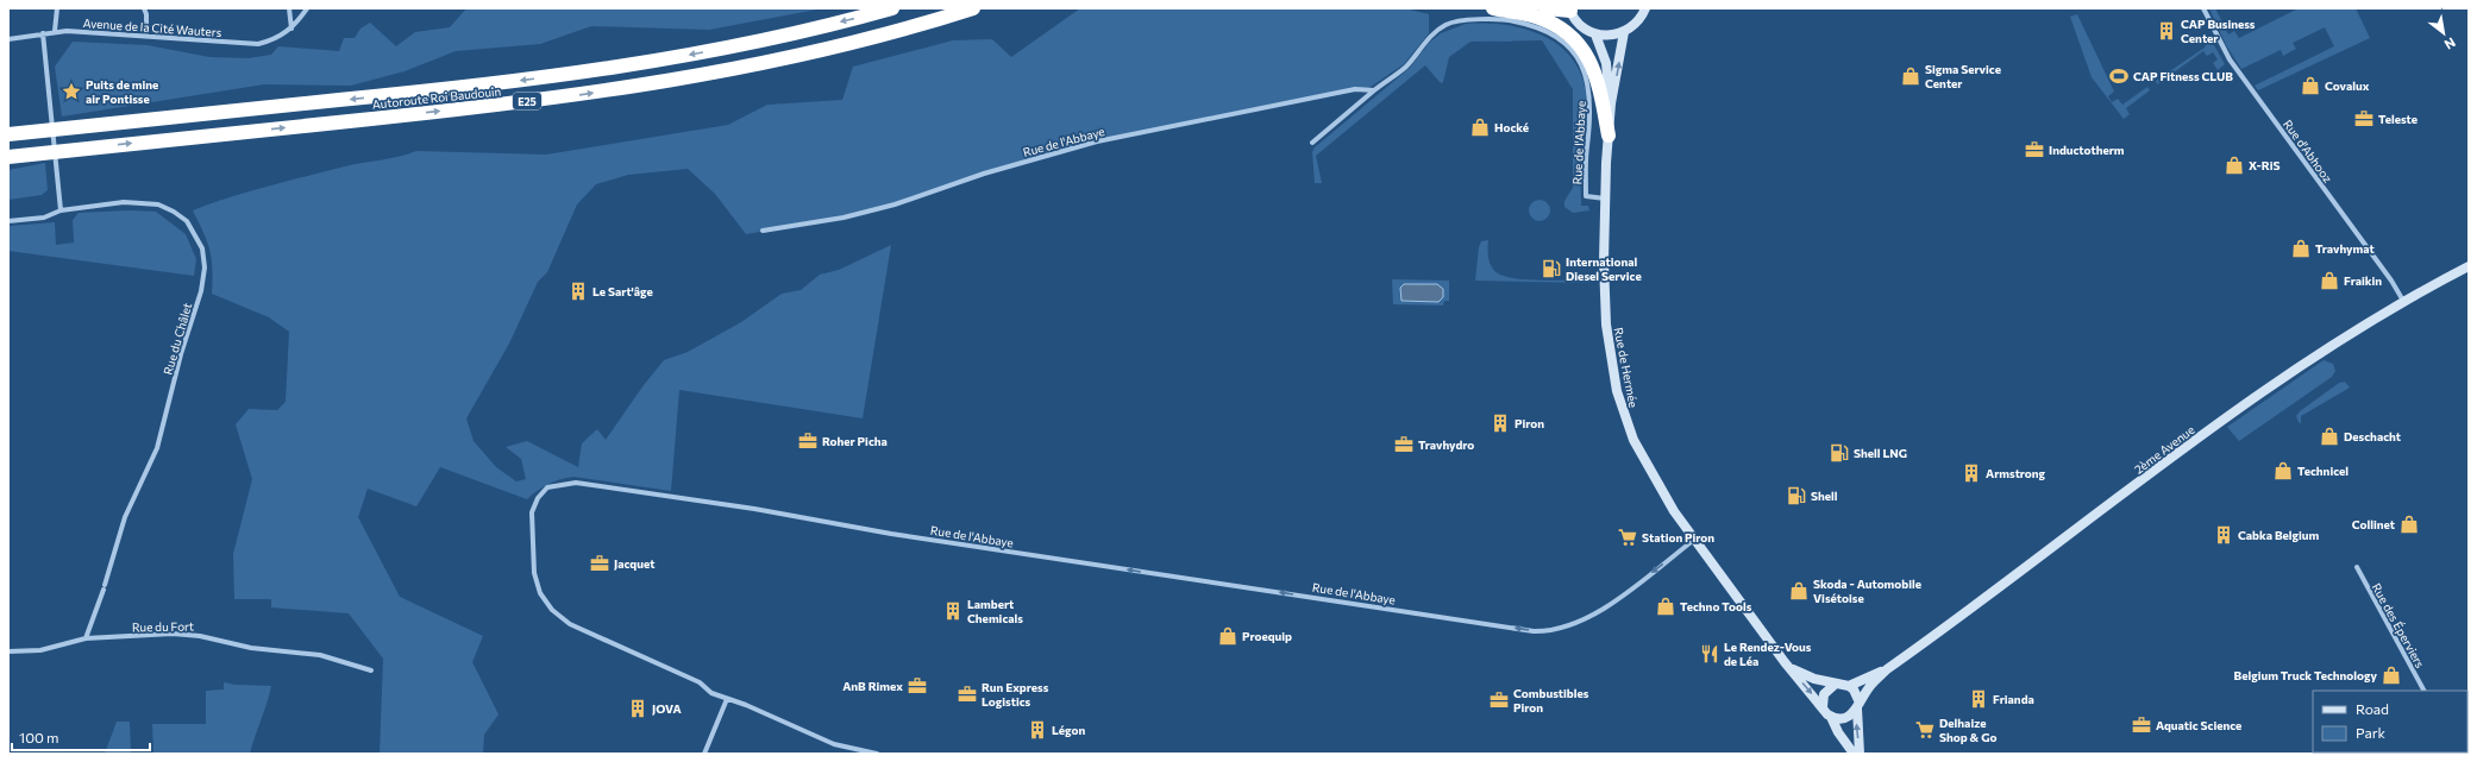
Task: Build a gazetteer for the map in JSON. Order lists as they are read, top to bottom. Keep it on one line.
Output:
{"streets":{"highway":["Autoroute Roi Baudouin","E25"],"street":["Avenue de la Cité Wauters","Rue de l'Abbaye","Rue d'Abhooz","Rue du Châlet","Rue de Hermée","2ème Avenue","Rue des Éperviers","Rue du Fort"]},"crossings":[["Rue de l'Abbaye","Rue de Hermée"],["Rue d'Abhooz","2ème Avenue"],["Rue du Châlet","Rue du Fort"],["Rue de Hermée","2ème Avenue"]],"places":{"building":["CAP Business Center","Le Sart'âge","Piron","Armstrong","Cabka Belgium","Lambert Chemicals","Frianda","JOVA","Légon"],"shop":["Sigma Service Center","Covalux","Hocké","X-RiS","Travhymat","Fraikin","Deschacht","Technicel","Collinet","Skoda - Automobile Visétoise","Techno Tools","Proequip","Belgium Truck Technology"],"sports":["CAP Fitness CLUB"],"place":["Puits de mine air Pontisse"],"office":["Teleste","Inductotherm","Roher Picha","Travhydro","Jacquet","AnB Rimex","Run Express Logistics","Combustibles Piron","Aquatic Science"],"fuel station":["International Diesel Service","Shell LNG","Shell"],"supermarket":["Station Piron","Delhaize Shop & Go"],"restaurant":["Le Rendez-Vous de Léa"]},"legend":["Road","Park"],"scale_bar":"100 m","north":"bottom right"}
